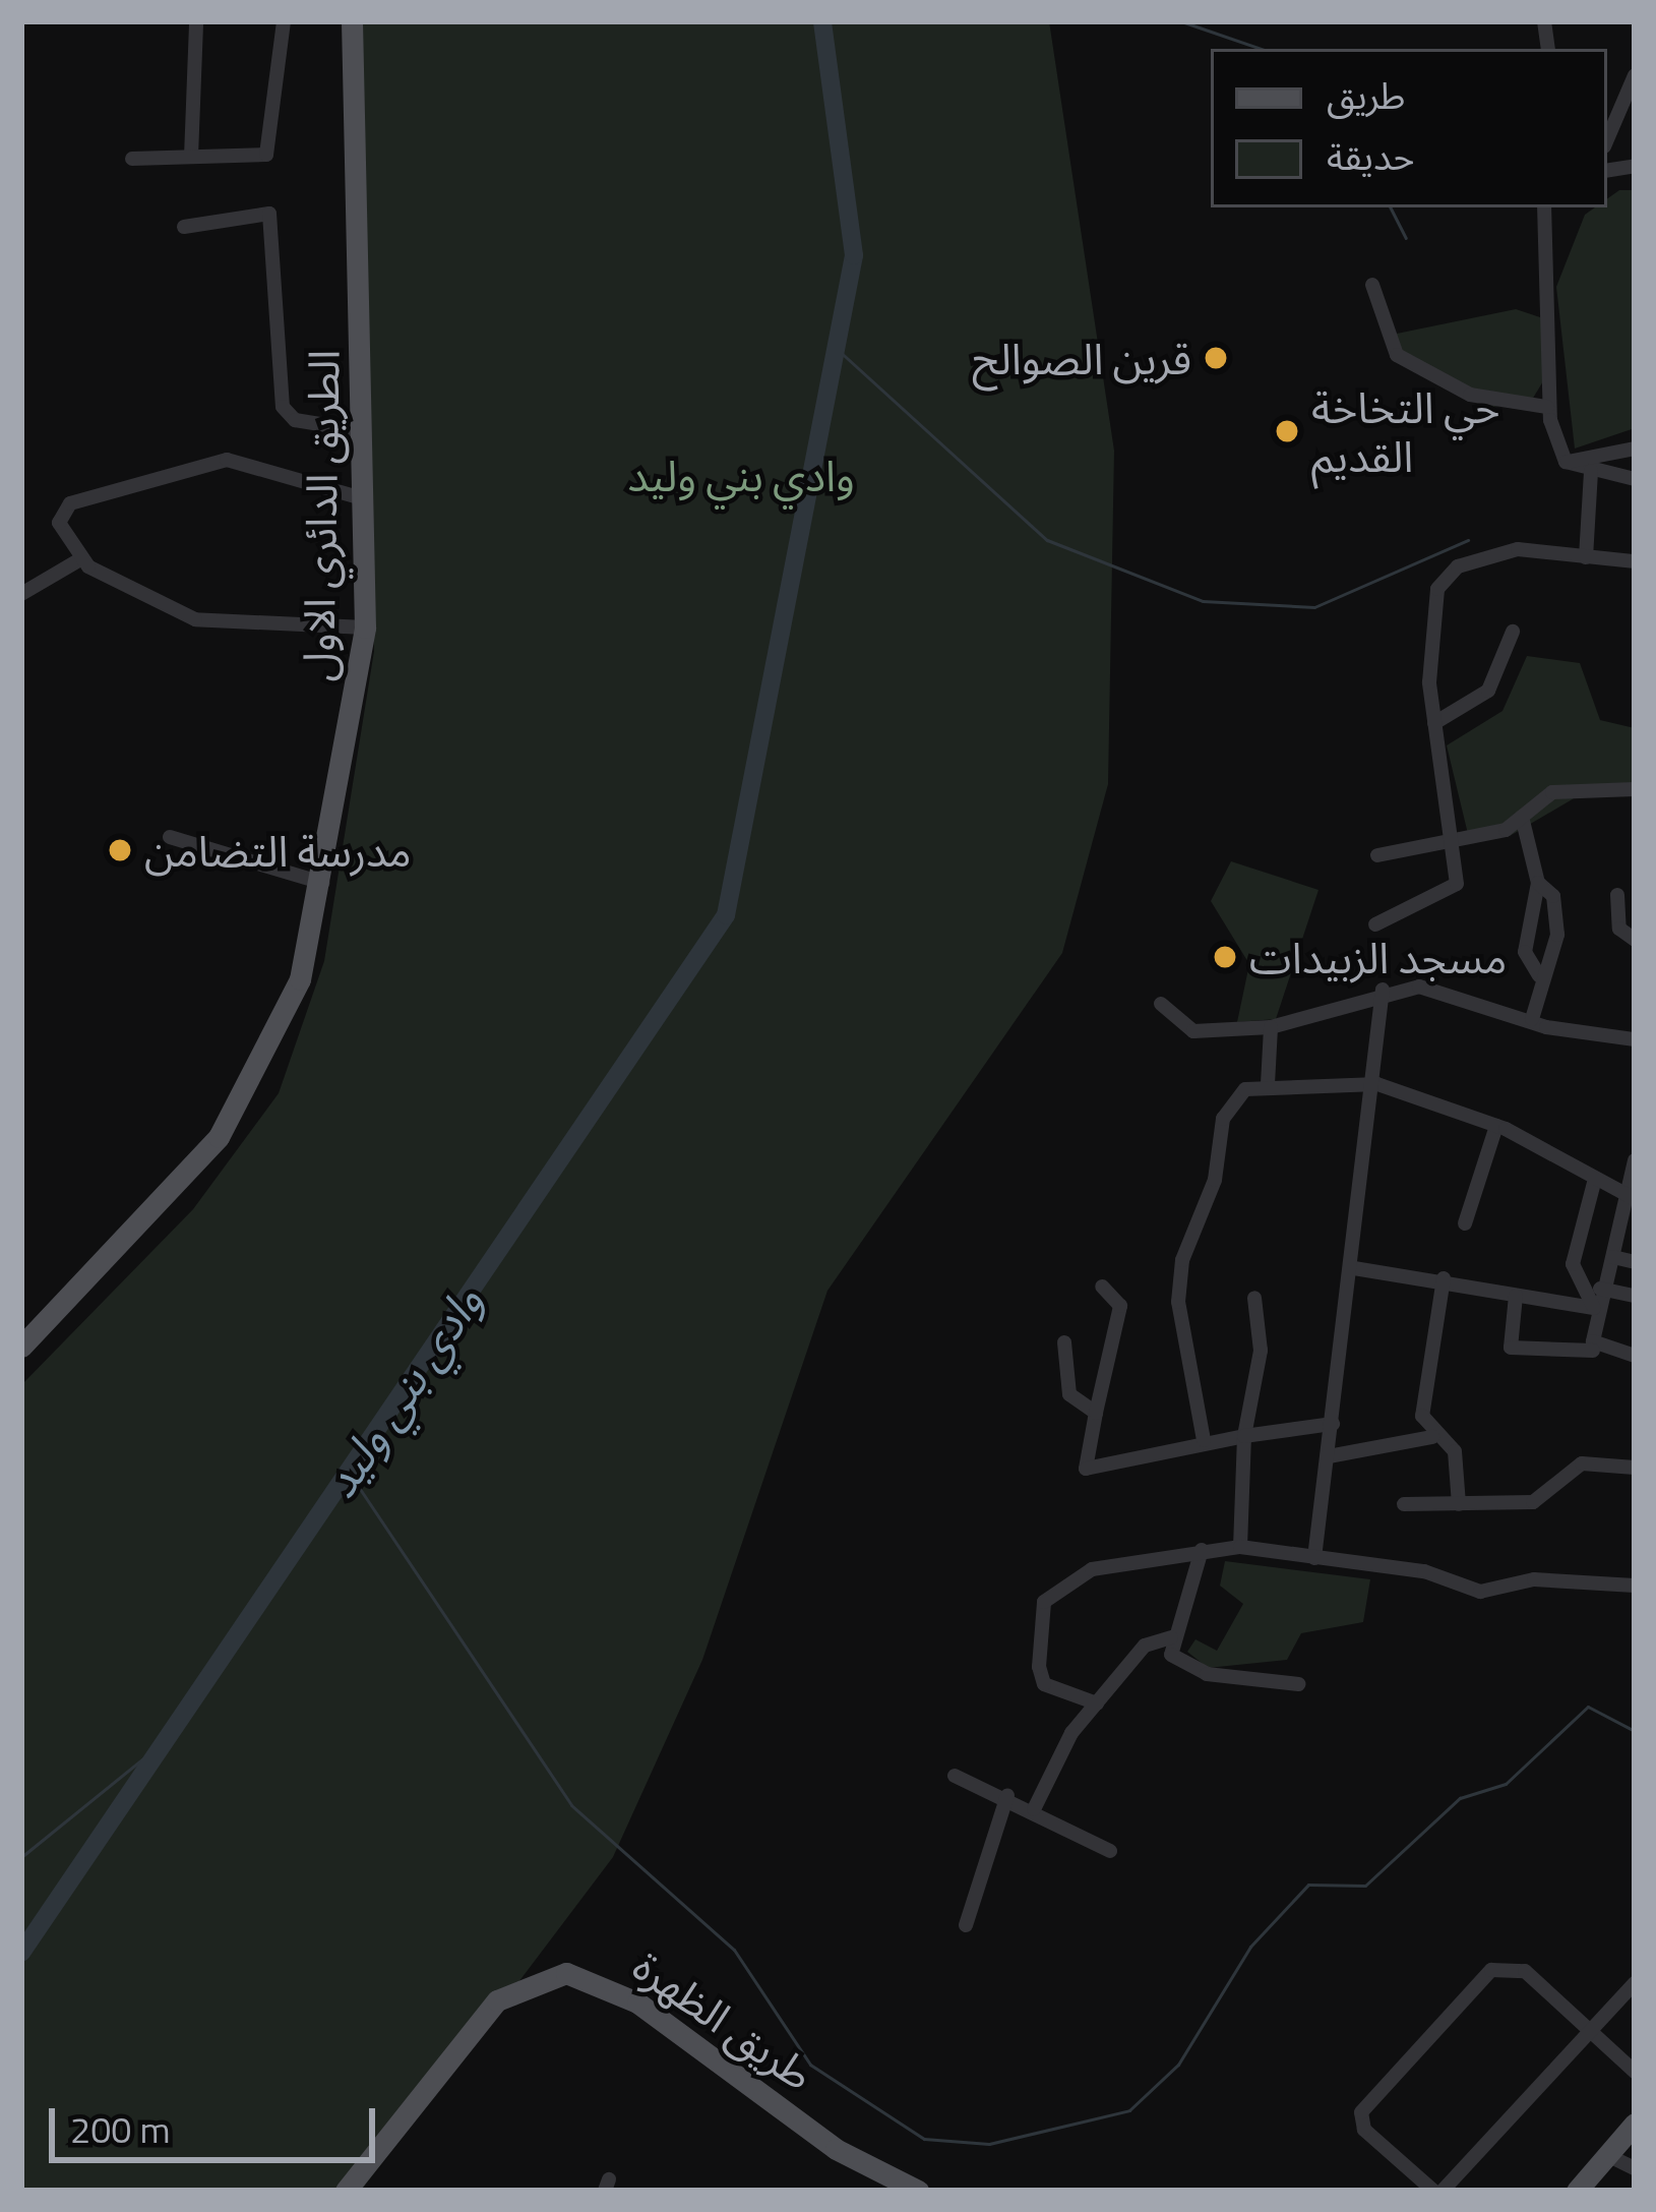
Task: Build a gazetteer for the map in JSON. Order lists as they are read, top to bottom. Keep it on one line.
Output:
{"streets":{"main road":["الطريق الدائري الاول","طريق الظهرة"]},"water":["وادي بني وليد"],"parks":["وادي بني وليد"],"places":["قرين الصوالح","حي التخاخة القديم","مدرسة التضامن","مسجد الزبيدات"],"legend":["طريق","حديقة"],"scale_bar":"200 m"}
